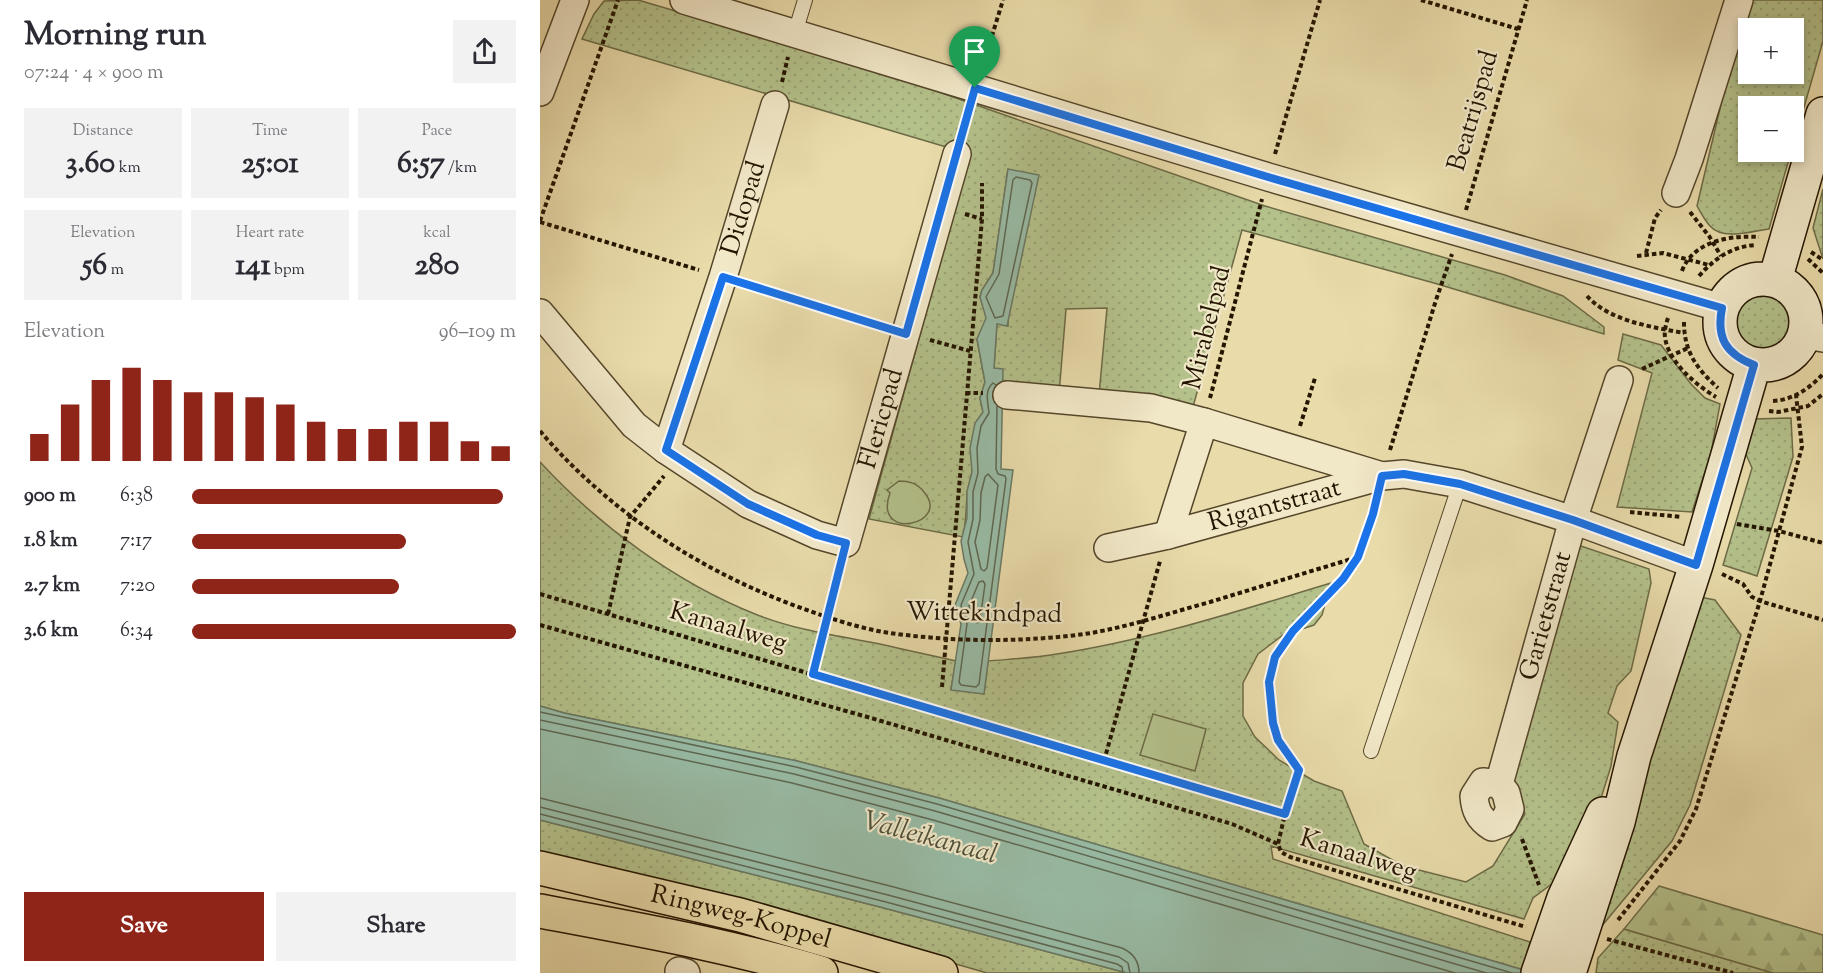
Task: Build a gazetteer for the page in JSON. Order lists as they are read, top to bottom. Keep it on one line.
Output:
{"streets":{"main road":["Ringweg-Koppel"],"street":["Didopad","Flericpad","Rigantstraat","Garietstraat"],"path":["Beatrijspad","Mirabelpad","Wittekindpad","Kanaalweg"]},"crossings":[["Beatrijspad","Rigantstraat"],["Mirabelpad","Rigantstraat"],["Rigantstraat","Garietstraat"]],"water":["Valleikanaal"],"page":{"heading":["Morning run","07:24 · 4 × 900 m"],"map_buttons":["+","−"],"stats":[["Distance","3.60 km"],["Time","25:01"],["Pace","6:57 /km"],["Elevation","56 m"],["Heart rate","141 bpm"],["kcal","280"]],"chart":["Elevation","96–109 m"],"list":[{"name":"900 m","note":"6:38"},{"name":"1.8 km","note":"7:17"},{"name":"2.7 km","note":"7:20"},{"name":"3.6 km","note":"6:34"}],"buttons":["Save","Share"]}}
